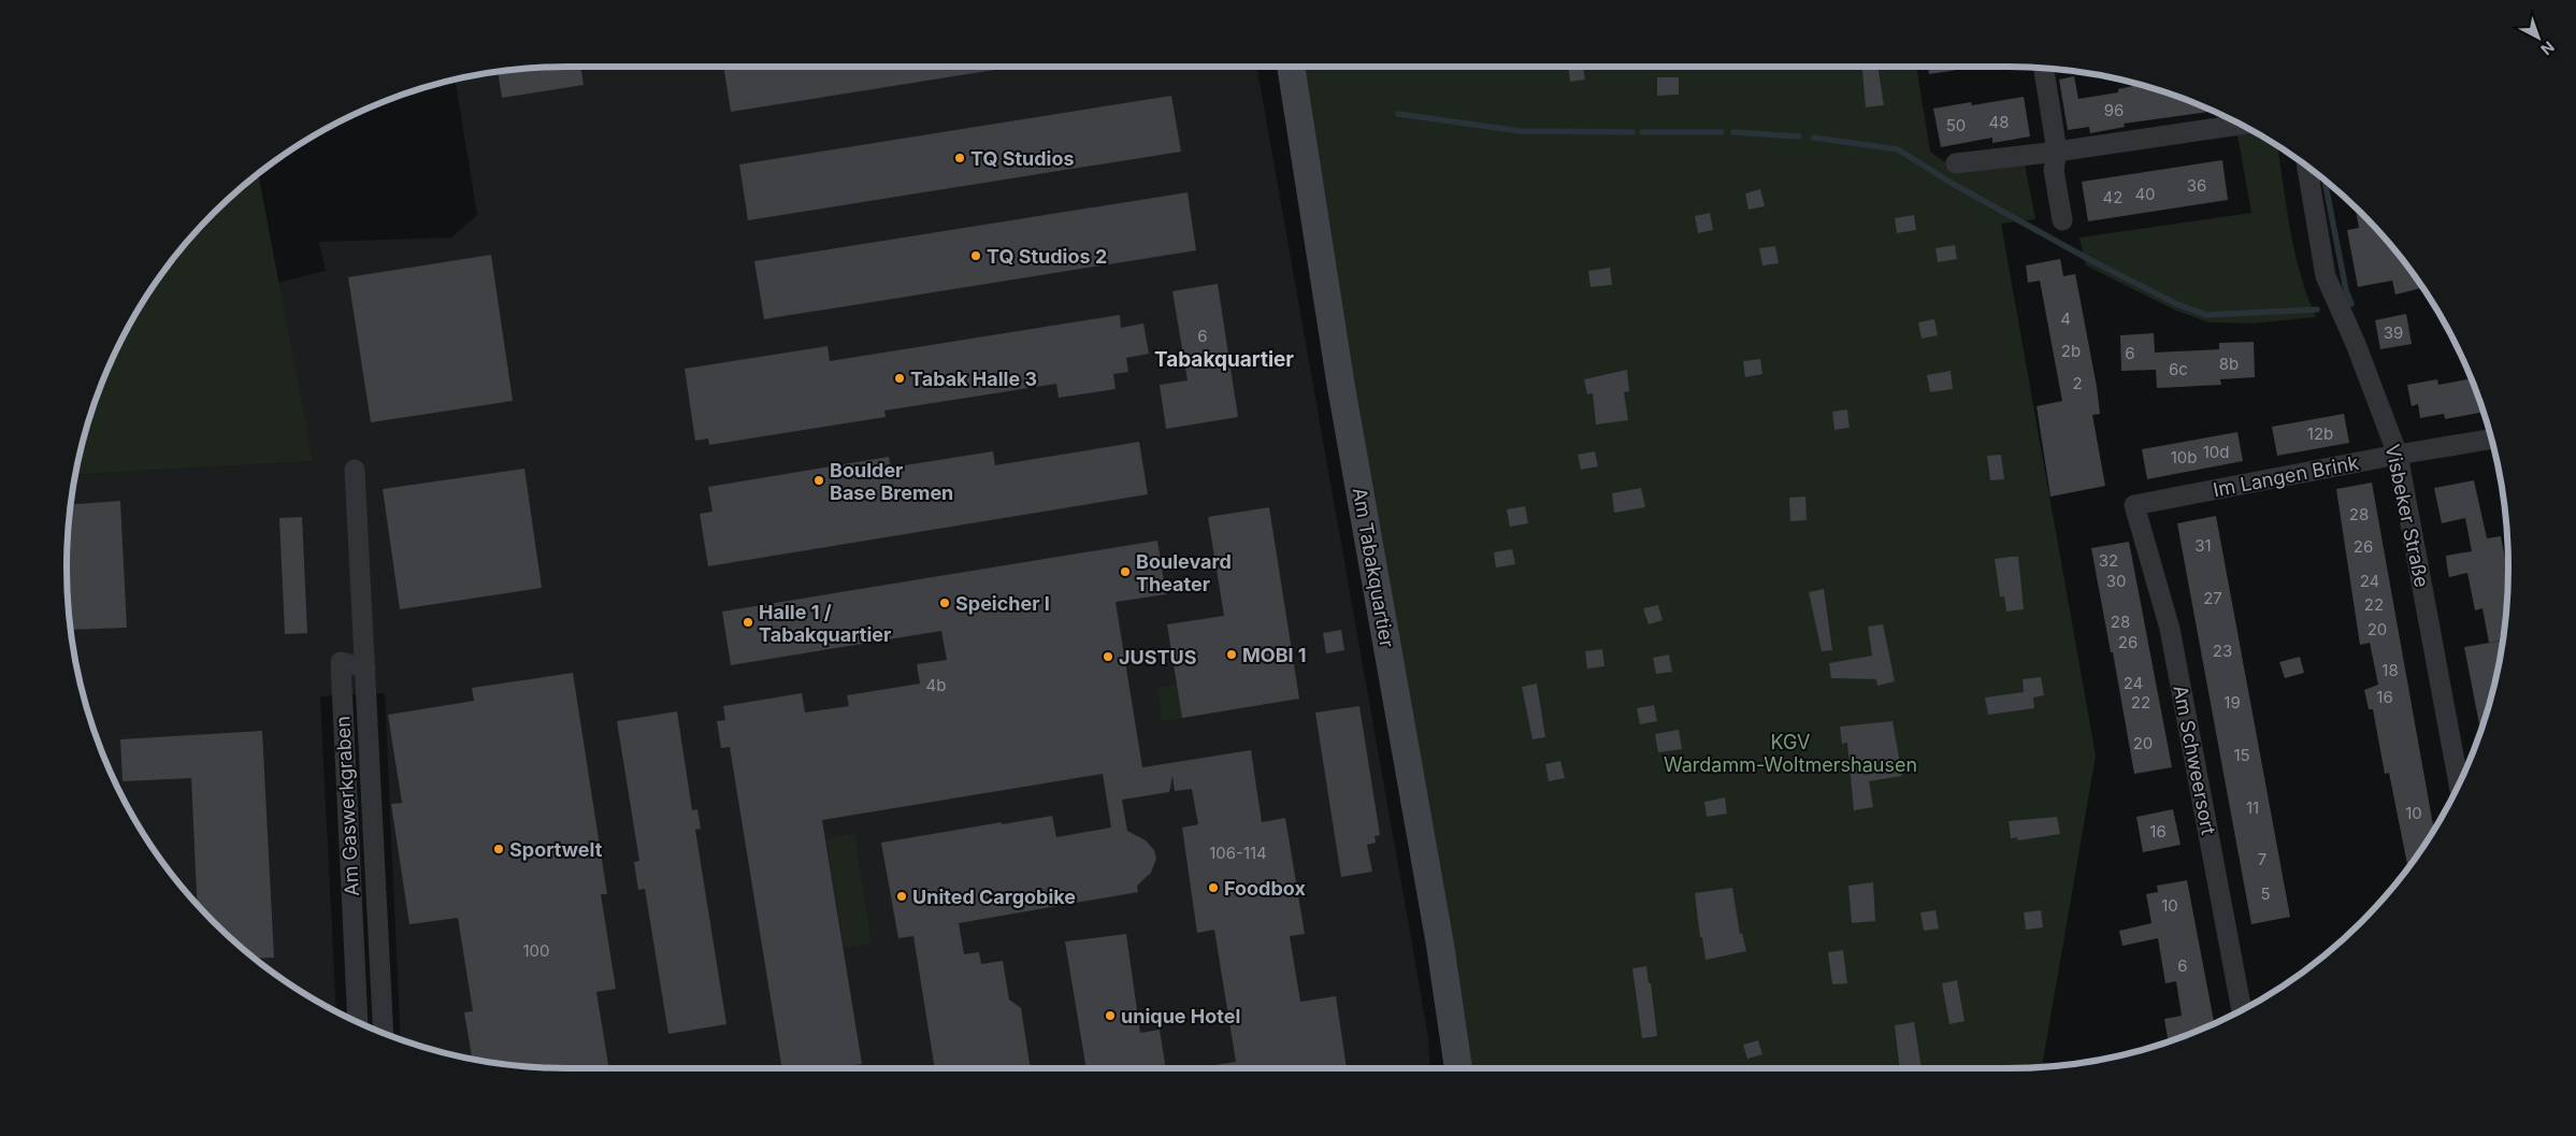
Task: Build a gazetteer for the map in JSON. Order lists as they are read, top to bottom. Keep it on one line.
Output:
{"streets":{"street":["Im Langen Brink","Visbeker Straße","Am Tabakquartier","Am Schweersort","Am Gaswerkgraben"]},"crossings":[["Im Langen Brink","Visbeker Straße"],["Im Langen Brink","Am Schweersort"]],"districts":["Tabakquartier"],"parks":["KGV Wardamm-Woltmershausen"],"places":["TQ Studios","TQ Studios 2","Tabak Halle 3","Boulder Base Bremen","Boulevard Theater","Speicher I","Halle 1 / Tabakquartier","MOBI 1","JUSTUS","Sportwelt","Foodbox","United Cargobike","unique Hotel"],"house_numbers":["96","48","50","36","40","42","4","39","6","2b","6","8b","6c","2","12b","10d","10b","28","31","26","32","30","24","27","22","28","20","26","23","18","24","4b","16","22","19","20","15","11","10","16","106-114","7","5","10","100","6"],"north":"bottom right"}
